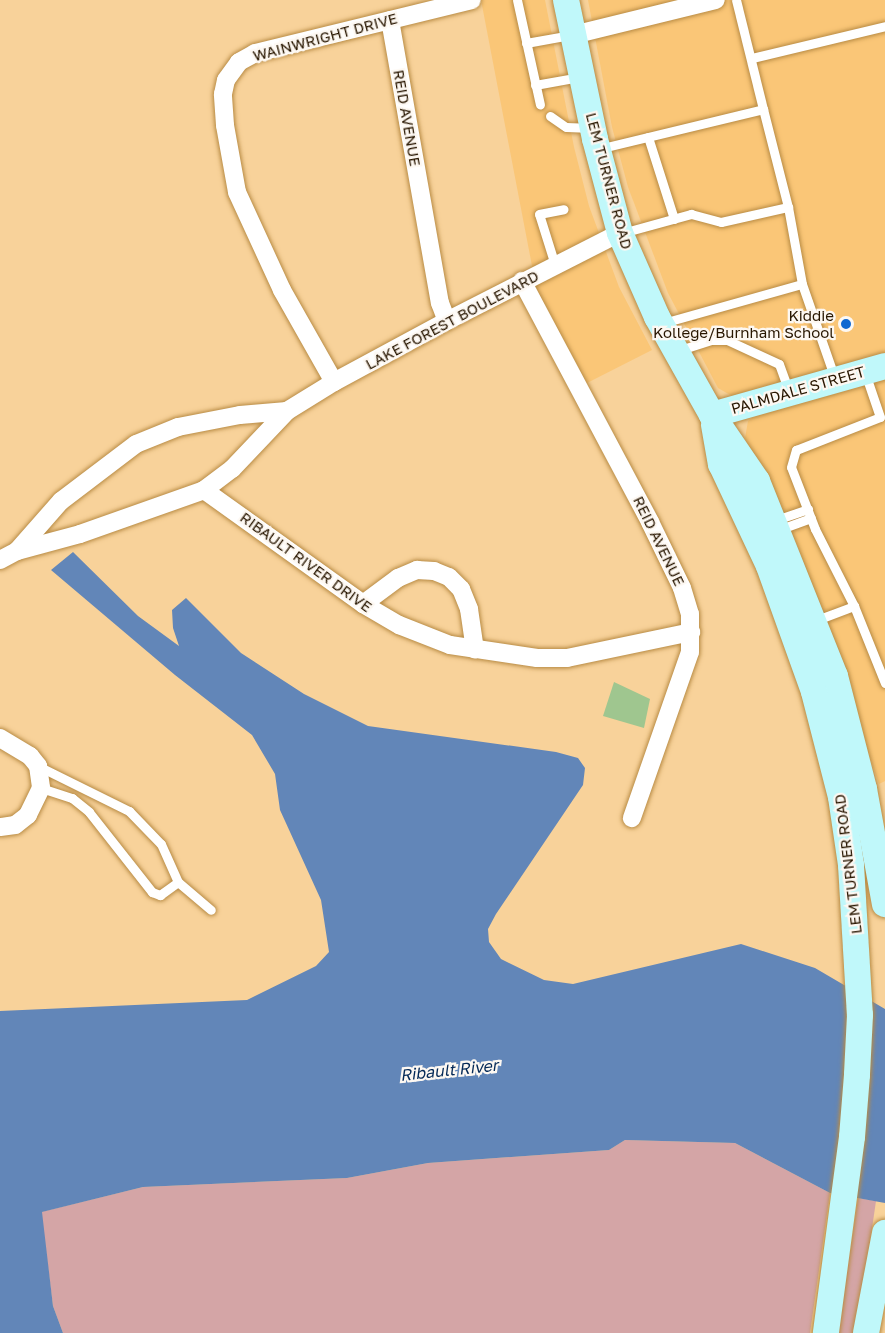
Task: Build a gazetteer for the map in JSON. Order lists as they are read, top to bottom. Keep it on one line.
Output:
{"streets":{"main road":["LEM TURNER ROAD","PALMDALE STREET"],"street":["WAINWRIGHT DRIVE","REID AVENUE","LAKE FOREST BOULEVARD","RIBAULT RIVER DRIVE"]},"crossings":[["WAINWRIGHT DRIVE","REID AVENUE"],["WAINWRIGHT DRIVE","LAKE FOREST BOULEVARD"],["REID AVENUE","LAKE FOREST BOULEVARD"],["REID AVENUE","RIBAULT RIVER DRIVE"],["LEM TURNER ROAD","LAKE FOREST BOULEVARD"],["LEM TURNER ROAD","PALMDALE STREET"],["LAKE FOREST BOULEVARD","RIBAULT RIVER DRIVE"]],"water":["Ribault River"],"places":["Kiddie Kollege/Burnham School"]}
